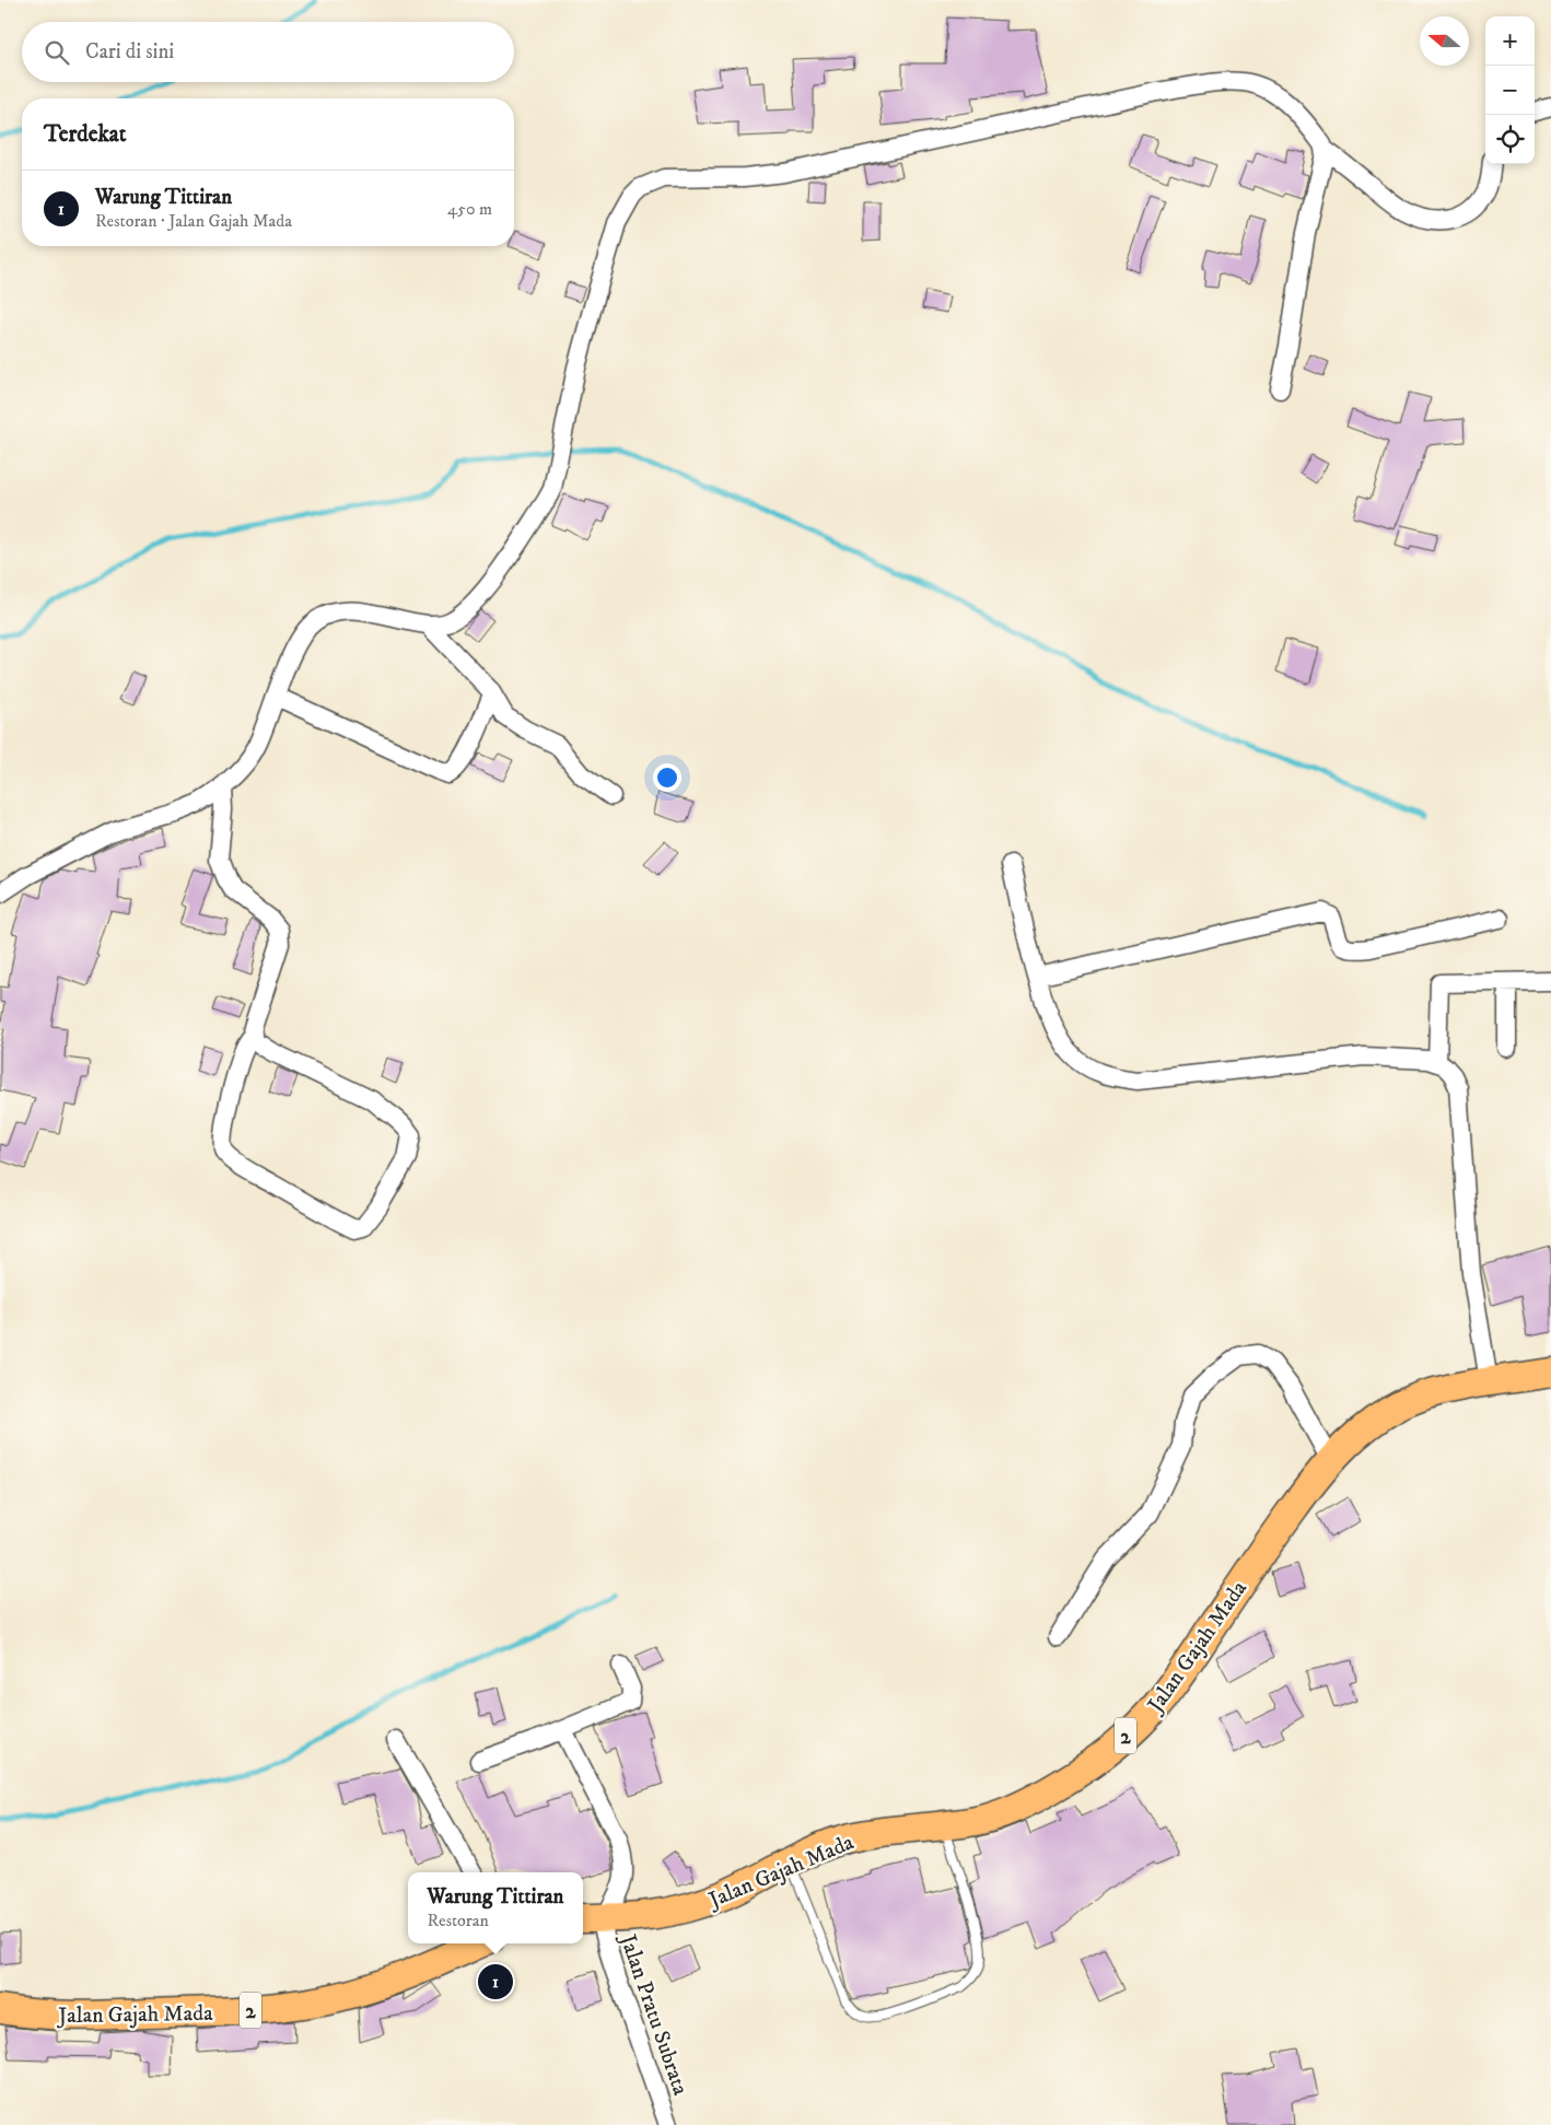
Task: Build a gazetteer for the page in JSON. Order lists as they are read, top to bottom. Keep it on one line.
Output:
{"streets":{"highway":["Jalan Gajah Mada","2"],"street":["Jalan Pratu Subrata"]},"crossings":[["Jalan Gajah Mada","Jalan Pratu Subrata"]],"north":"left","page":{"map_buttons":["+","−"],"search":"Cari di sini","heading":"Terdekat","list":[{"mark":"1","name":"Warung Tittiran","note":"Restoran · Jalan Gajah Mada","value":"450 m"}],"popup":["Warung Tittiran","Restoran"],"pins":"1"}}
